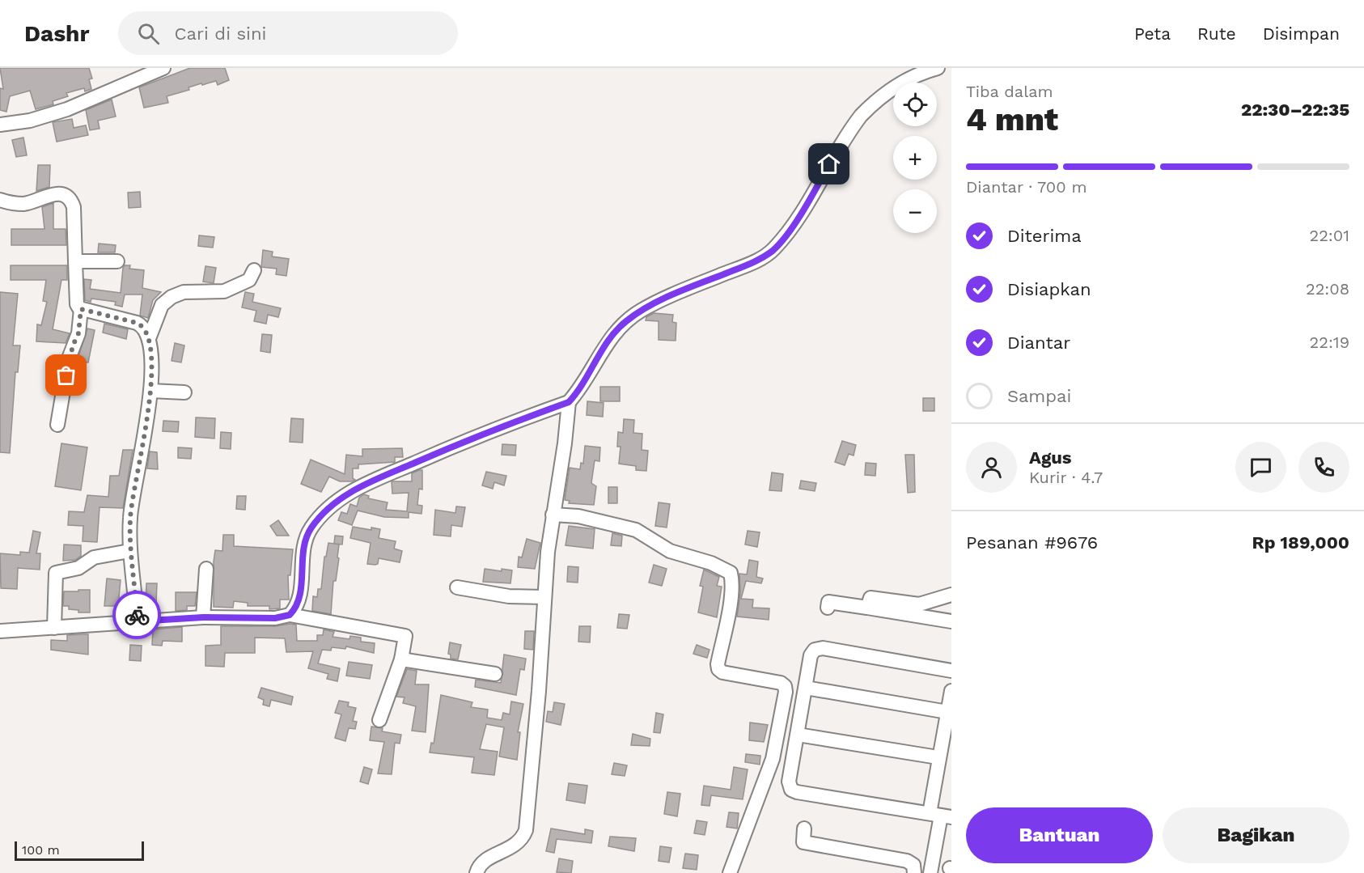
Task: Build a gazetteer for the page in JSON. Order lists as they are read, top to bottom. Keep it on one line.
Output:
{"scale_bar":"100 m","page":{"header":"Dashr","search":"Cari di sini","nav":["Peta","Rute","Disimpan"],"heading":["4 mnt","Tiba dalam","22:30–22:35"],"panel":["Agus","Kurir · 4.7","Pesanan #9676","Rp 189,000"],"map_buttons":["+","−"],"bar":"Diantar · 700 m","list":[["Diterima","22:01"],["Disiapkan","22:08"],["Diantar","22:19"],"Sampai"],"buttons":["Bantuan","Bagikan"],"scale":"100 m"}}
